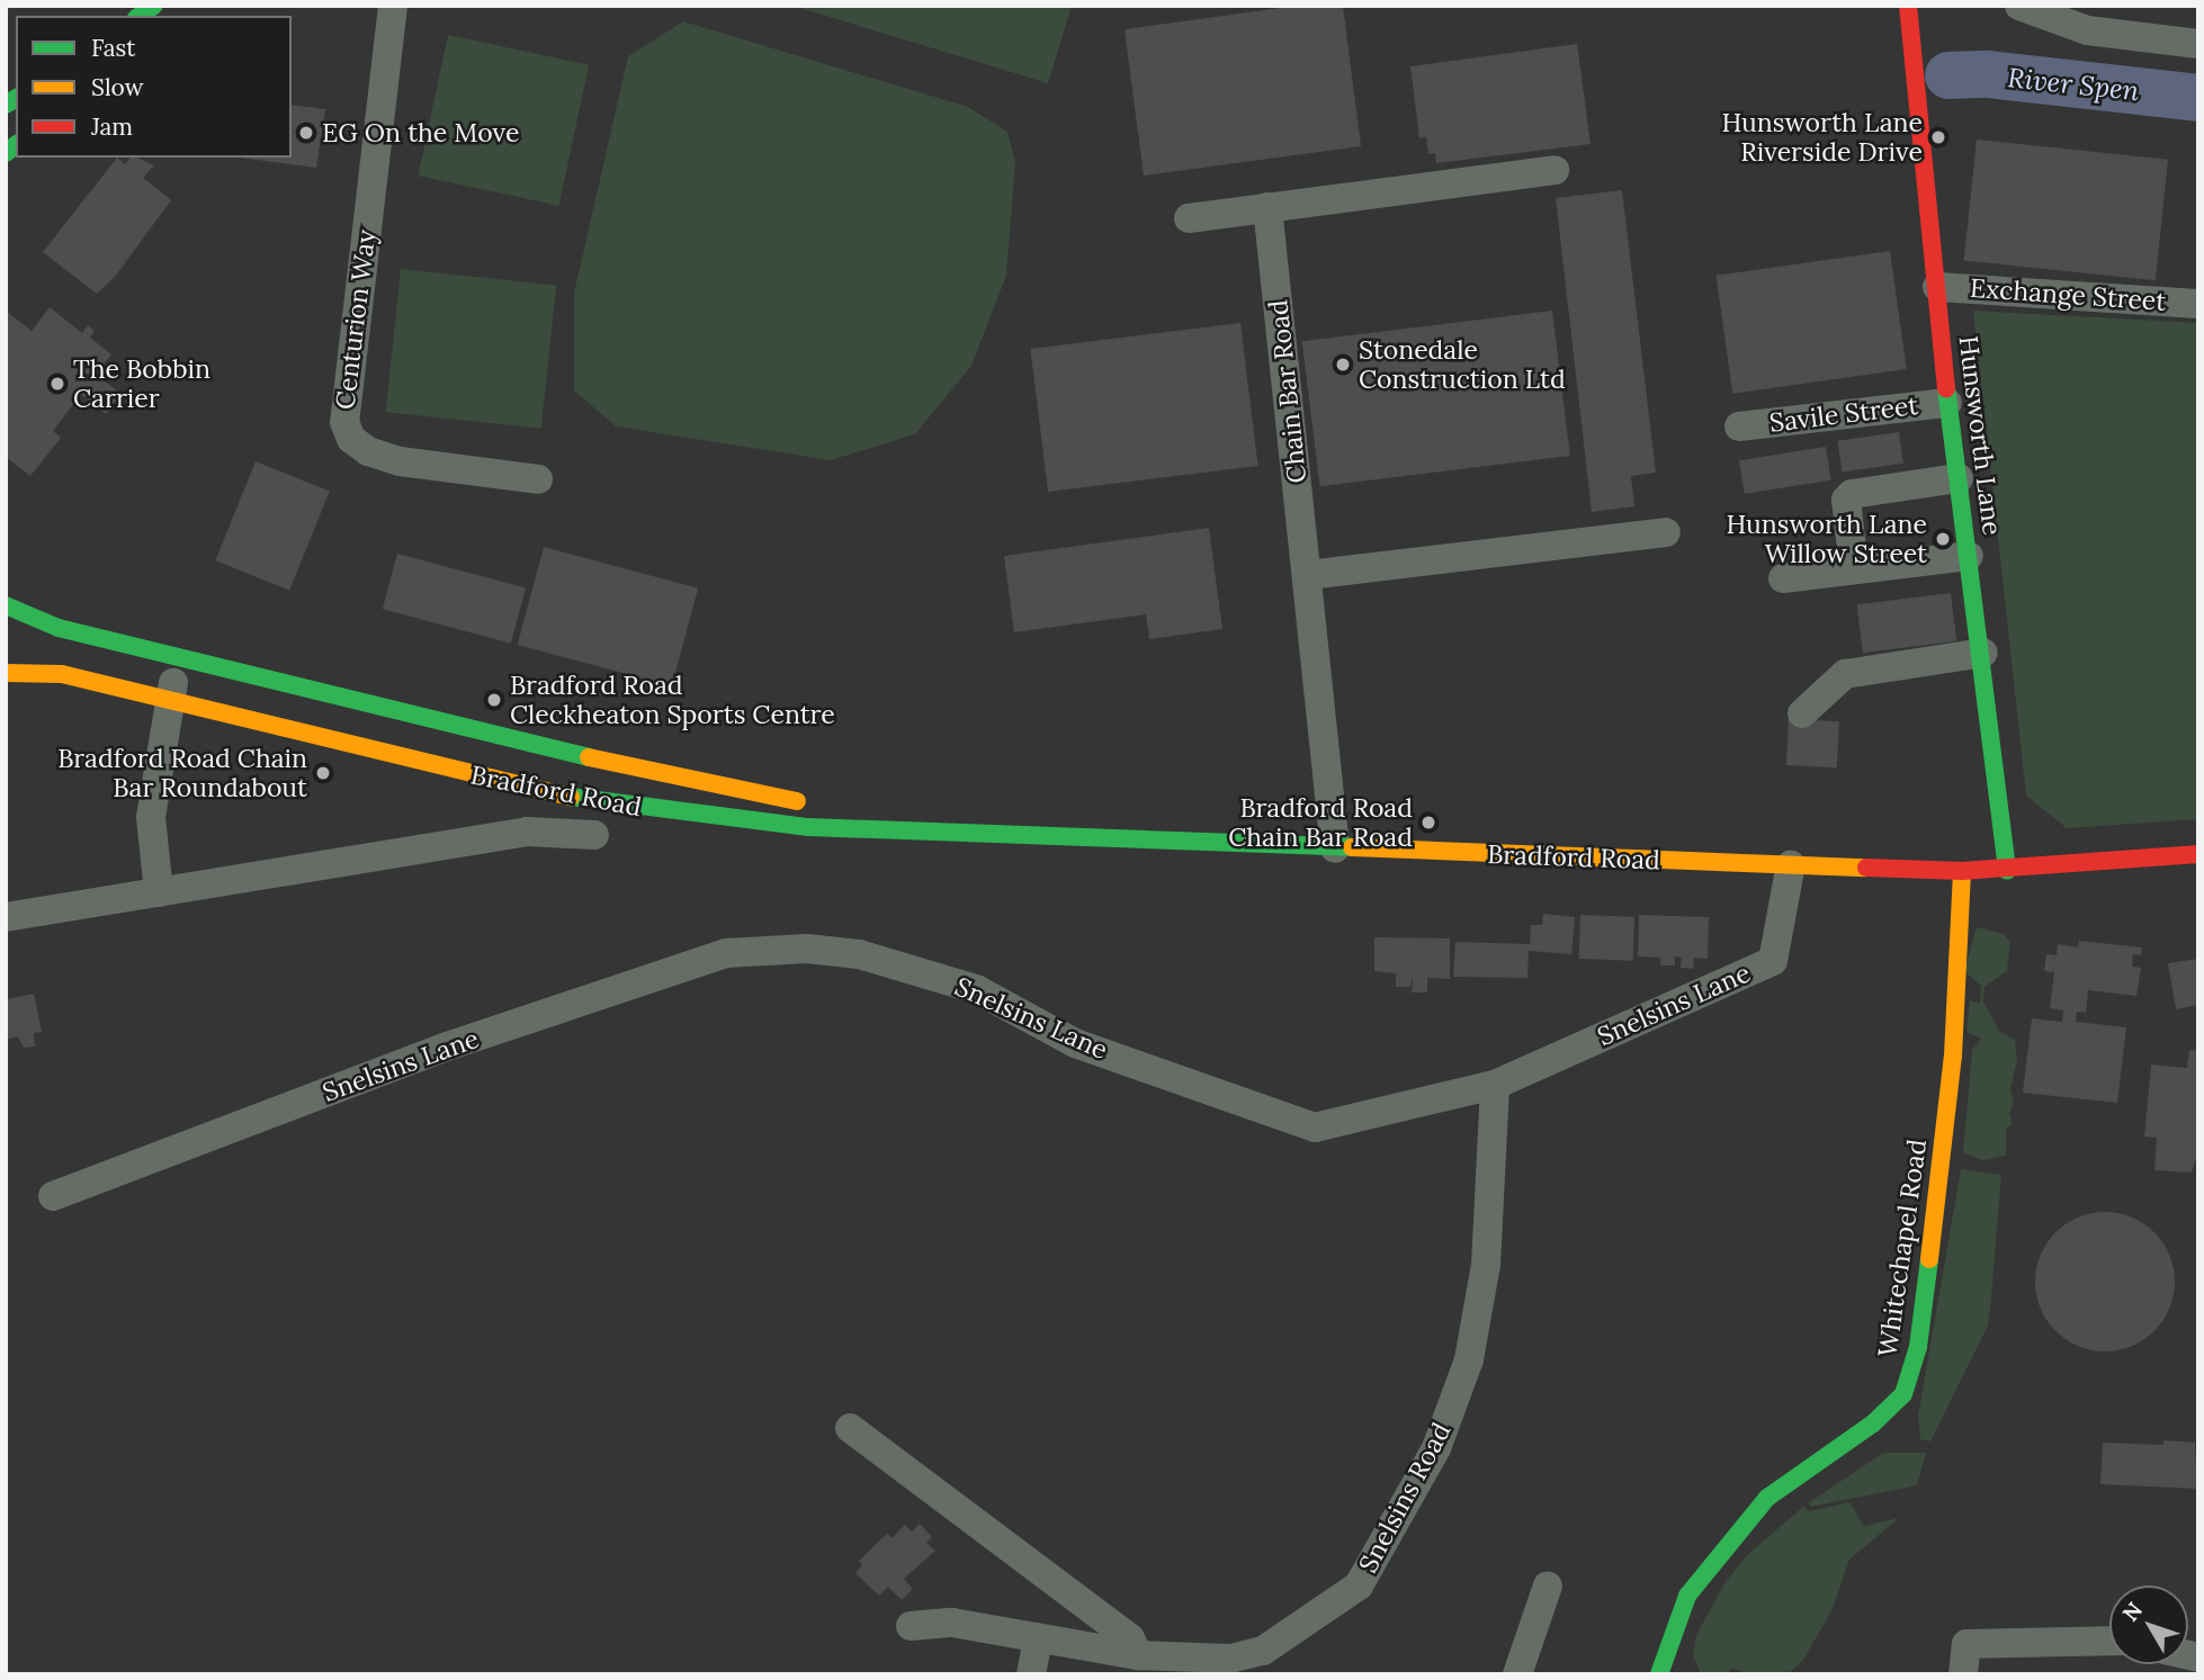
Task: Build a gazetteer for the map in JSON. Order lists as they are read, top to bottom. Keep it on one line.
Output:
{"streets":{"main road":["Hunsworth Lane","Bradford Road","Whitechapel Road"],"street":["Exchange Street","Centurion Way","Chain Bar Road","Savile Street","Snelsins Lane","Snelsins Road"]},"crossings":[["Exchange Street","Hunsworth Lane"],["Chain Bar Road","Bradford Road"],["Savile Street","Hunsworth Lane"],["Hunsworth Lane","Bradford Road"],["Bradford Road","Snelsins Lane"],["Bradford Road","Whitechapel Road"],["Snelsins Lane","Snelsins Road"]],"water":["River Spen"],"places":["EG On the Move","Hunsworth Lane Riverside Drive","Stonedale Construction Ltd","The Bobbin Carrier","Hunsworth Lane Willow Street","Bradford Road Cleckheaton Sports Centre","Bradford Road Chain Bar Roundabout","Bradford Road Chain Bar Road"],"legend":["Fast","Slow","Jam"],"north":"top left"}
